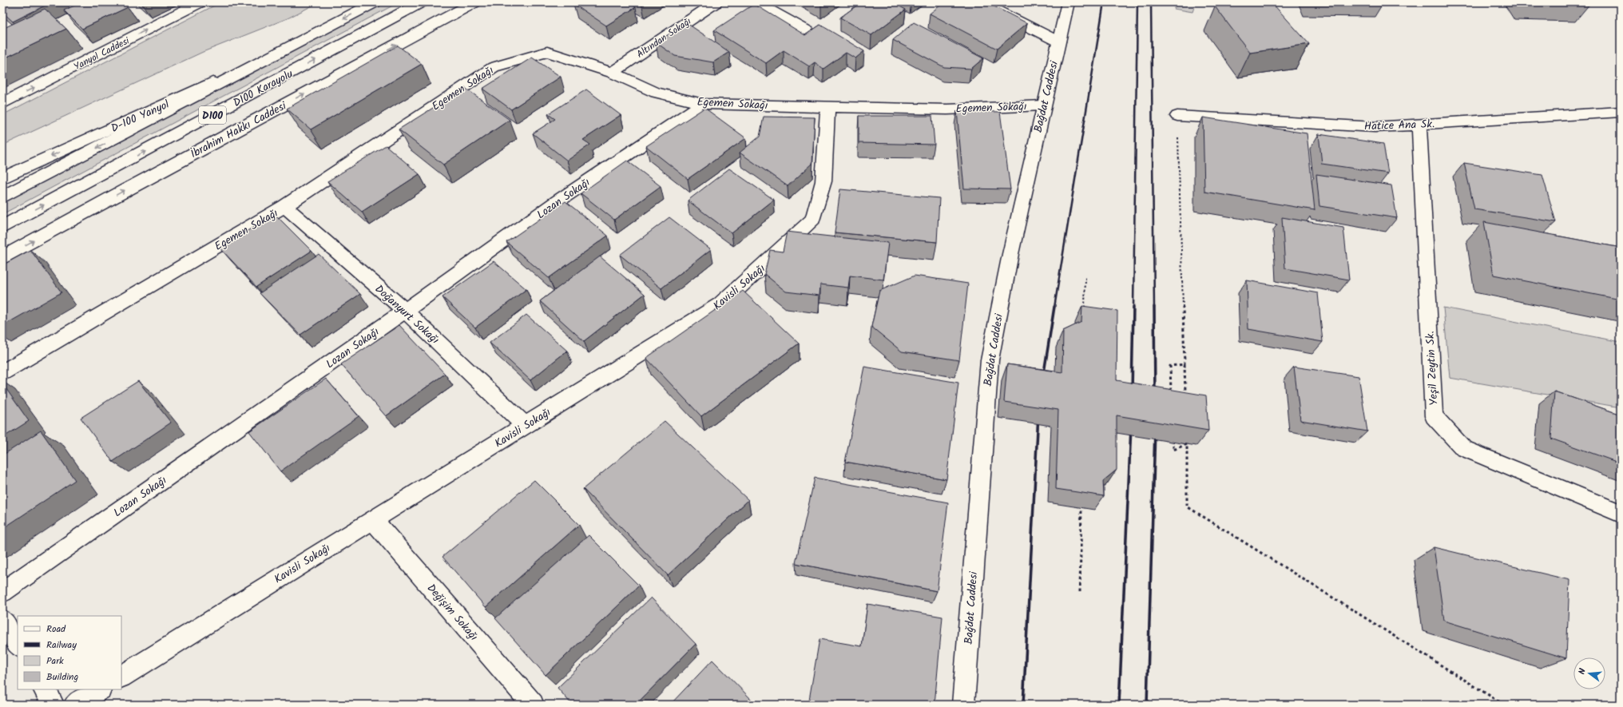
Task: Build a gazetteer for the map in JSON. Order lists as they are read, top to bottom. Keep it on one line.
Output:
{"streets":{"main road":["Altından Sokağı","Yanyol Caddesi","D100 Karayolu","Egemen Sokağı","Bağdat Caddesi","D100","Hatice Ana Sk.","İbrahim Hakkı Caddesi","Lozan Sokağı","Kavisli Sokağı","Doğanyurt Sokağı","Yeşil Zeytin Sk.","Değişim Sokağı"],"lane":["D-100 Yanyol"]},"crossings":[["Altından Sokağı","Egemen Sokağı"],["Egemen Sokağı","Bağdat Caddesi"],["Egemen Sokağı","Lozan Sokağı"],["Egemen Sokağı","Kavisli Sokağı"],["Egemen Sokağı","Doğanyurt Sokağı"],["D100","D-100 Yanyol"],["Hatice Ana Sk.","Yeşil Zeytin Sk."],["Lozan Sokağı","Doğanyurt Sokağı"],["Kavisli Sokağı","Doğanyurt Sokağı"],["Kavisli Sokağı","Değişim Sokağı"]],"one_way":["D-100 Yanyol"],"legend":["Road","Railway","Park","Building"],"north":"left"}
